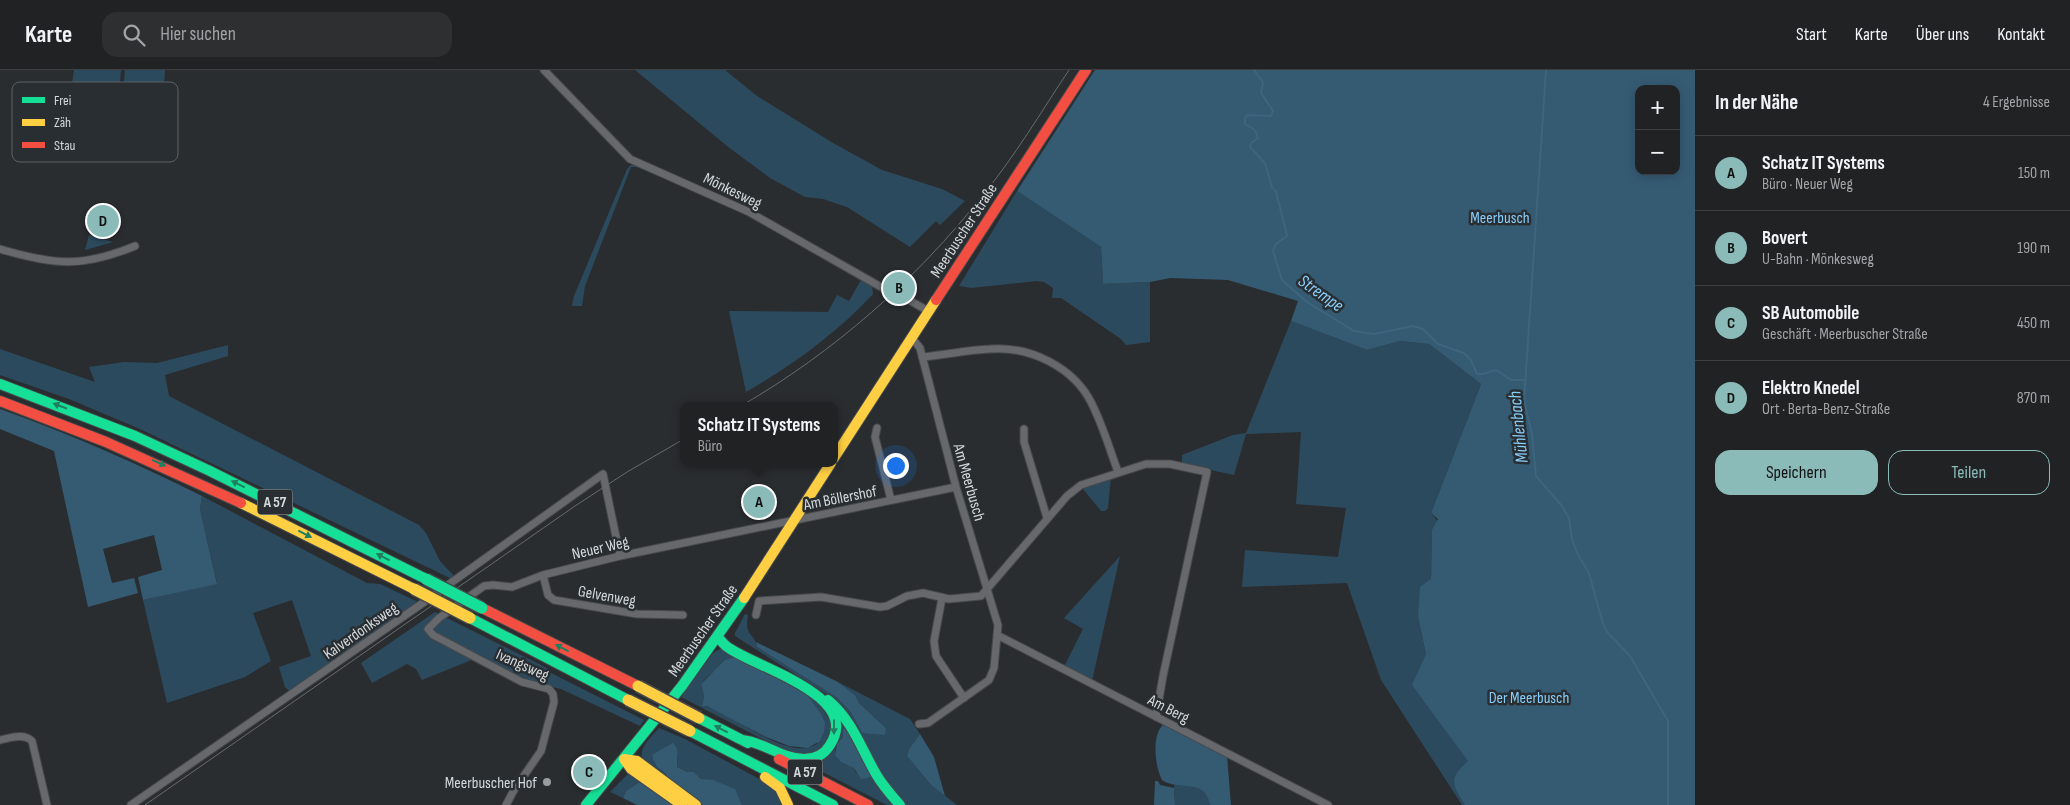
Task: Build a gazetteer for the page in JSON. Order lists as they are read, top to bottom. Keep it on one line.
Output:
{"streets":{"main road":["Meerbuscher Straße","A 57"],"street":["Mönkesweg","Am Meerbusch","Am Böllershof","Neuer Weg","Gelvenweg","Kalverdonksweg","Ivangsweg","Am Berg"]},"crossings":[["Mönkesweg","Meerbuscher Straße"],["Meerbuscher Straße","Am Meerbusch"],["Meerbuscher Straße","Am Böllershof"],["Meerbuscher Straße","Neuer Weg"],["Am Meerbusch","Am Böllershof"],["Am Meerbusch","Am Berg"],["Am Böllershof","Neuer Weg"],["Neuer Weg","Gelvenweg"],["Neuer Weg","Kalverdonksweg"],["Neuer Weg","Ivangsweg"]],"water":["Strempe","Mühlenbach"],"parks":["Meerbusch","Der Meerbusch"],"places":["Meerbuscher Hof"],"legend":["Frei","Zäh","Stau"],"page":{"header":"Karte","search":"Hier suchen","nav":["Start","Karte","Über uns","Kontakt"],"heading":["In der Nähe","4 Ergebnisse"],"map_buttons":["+","−"],"list":[{"mark":"A","name":"Schatz IT Systems","note":"Büro · Neuer Weg","value":"150 m"},{"mark":"B","name":"Bovert","note":"U-Bahn · Mönkesweg","value":"190 m"},{"mark":"C","name":"SB Automobile","note":"Geschäft · Meerbuscher Straße","value":"450 m"},{"mark":"D","name":"Elektro Knedel","note":"Ort · Berta-Benz-Straße","value":"870 m"}],"pins":["D","B","A","C"],"popup":["Schatz IT Systems","Büro"],"buttons":["Speichern","Teilen"]}}
